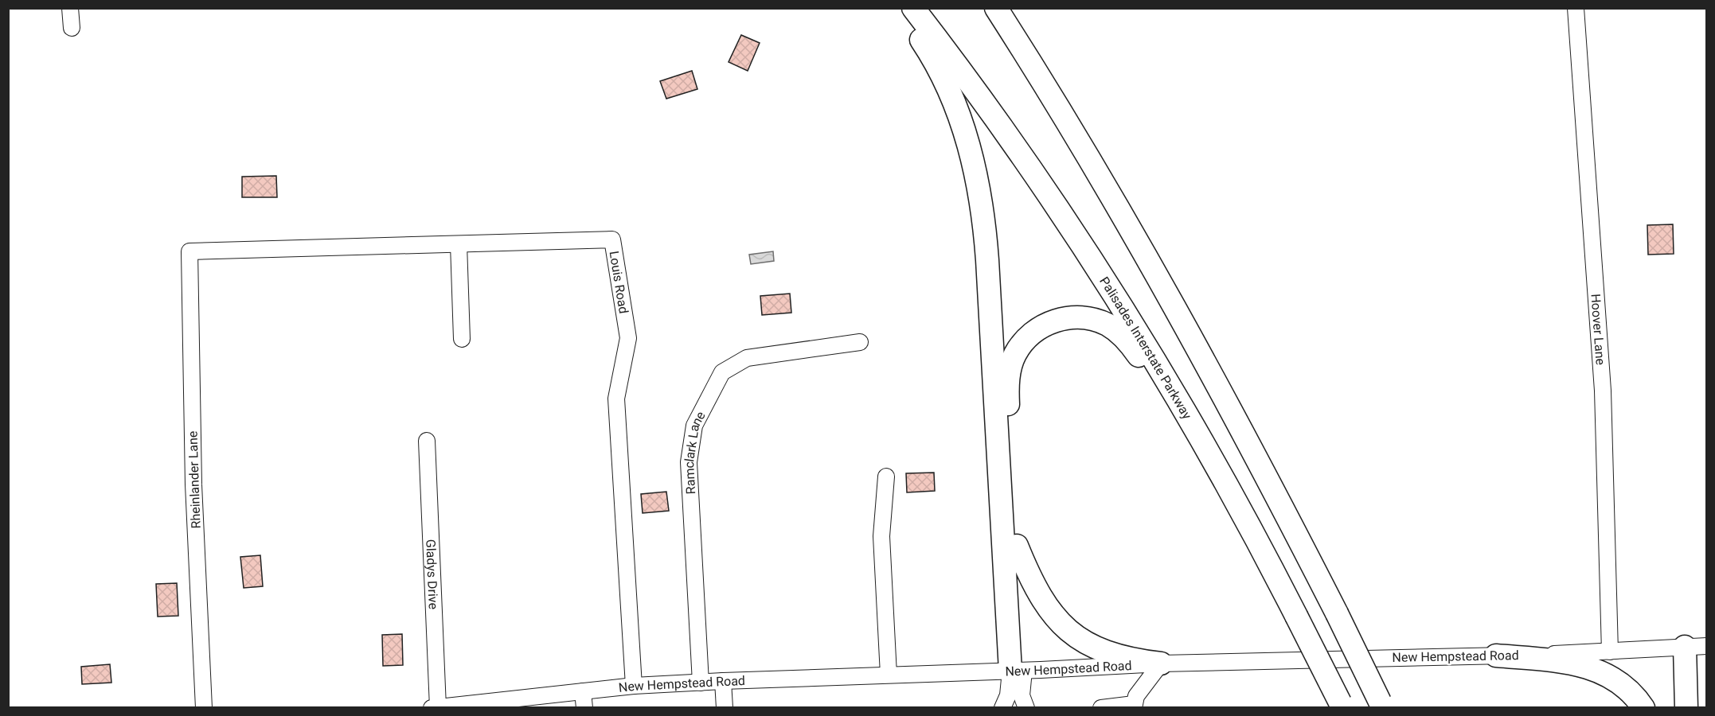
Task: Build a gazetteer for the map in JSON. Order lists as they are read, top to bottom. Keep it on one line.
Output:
{"streets":{"highway":["Palisades Interstate Parkway"],"street":["Louis Road","Hoover Lane","Ramclark Lane","Rheinlander Lane","Gladys Drive","New Hempstead Road"]},"crossings":[["Louis Road","Rheinlander Lane"],["Louis Road","New Hempstead Road"],["Hoover Lane","New Hempstead Road"],["Ramclark Lane","New Hempstead Road"],["Gladys Drive","New Hempstead Road"]]}
